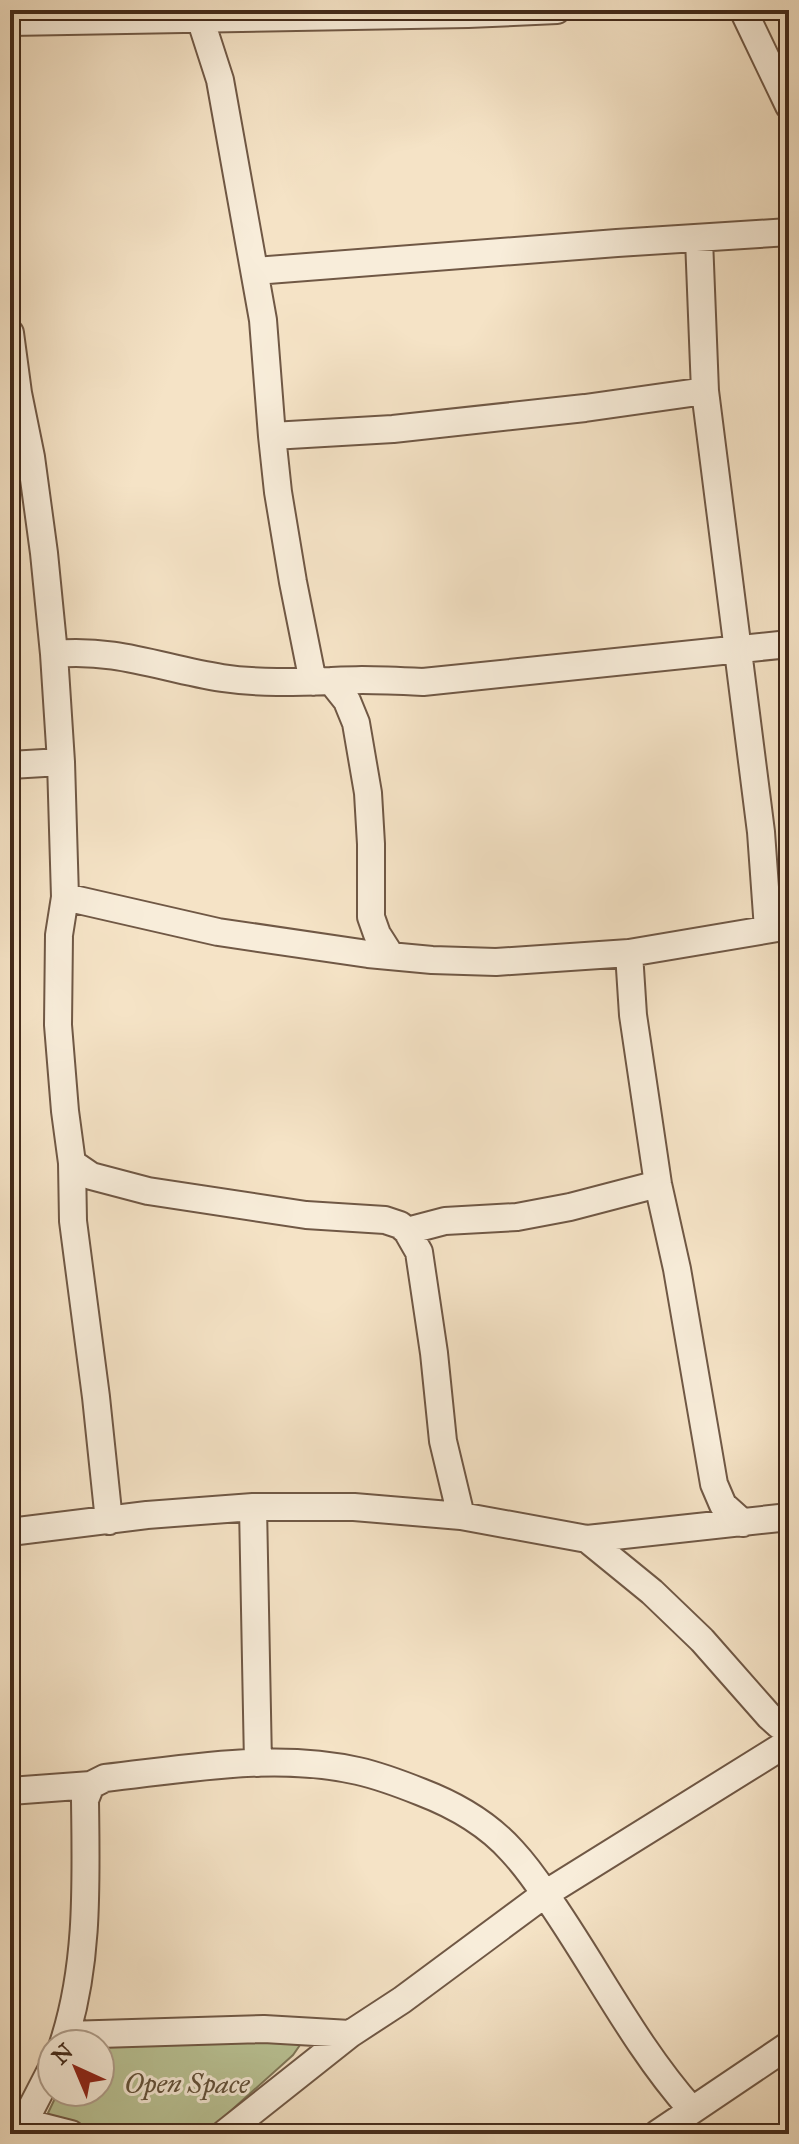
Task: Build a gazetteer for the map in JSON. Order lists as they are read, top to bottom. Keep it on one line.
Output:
{"parks":["Open Space"],"north":"top left"}
